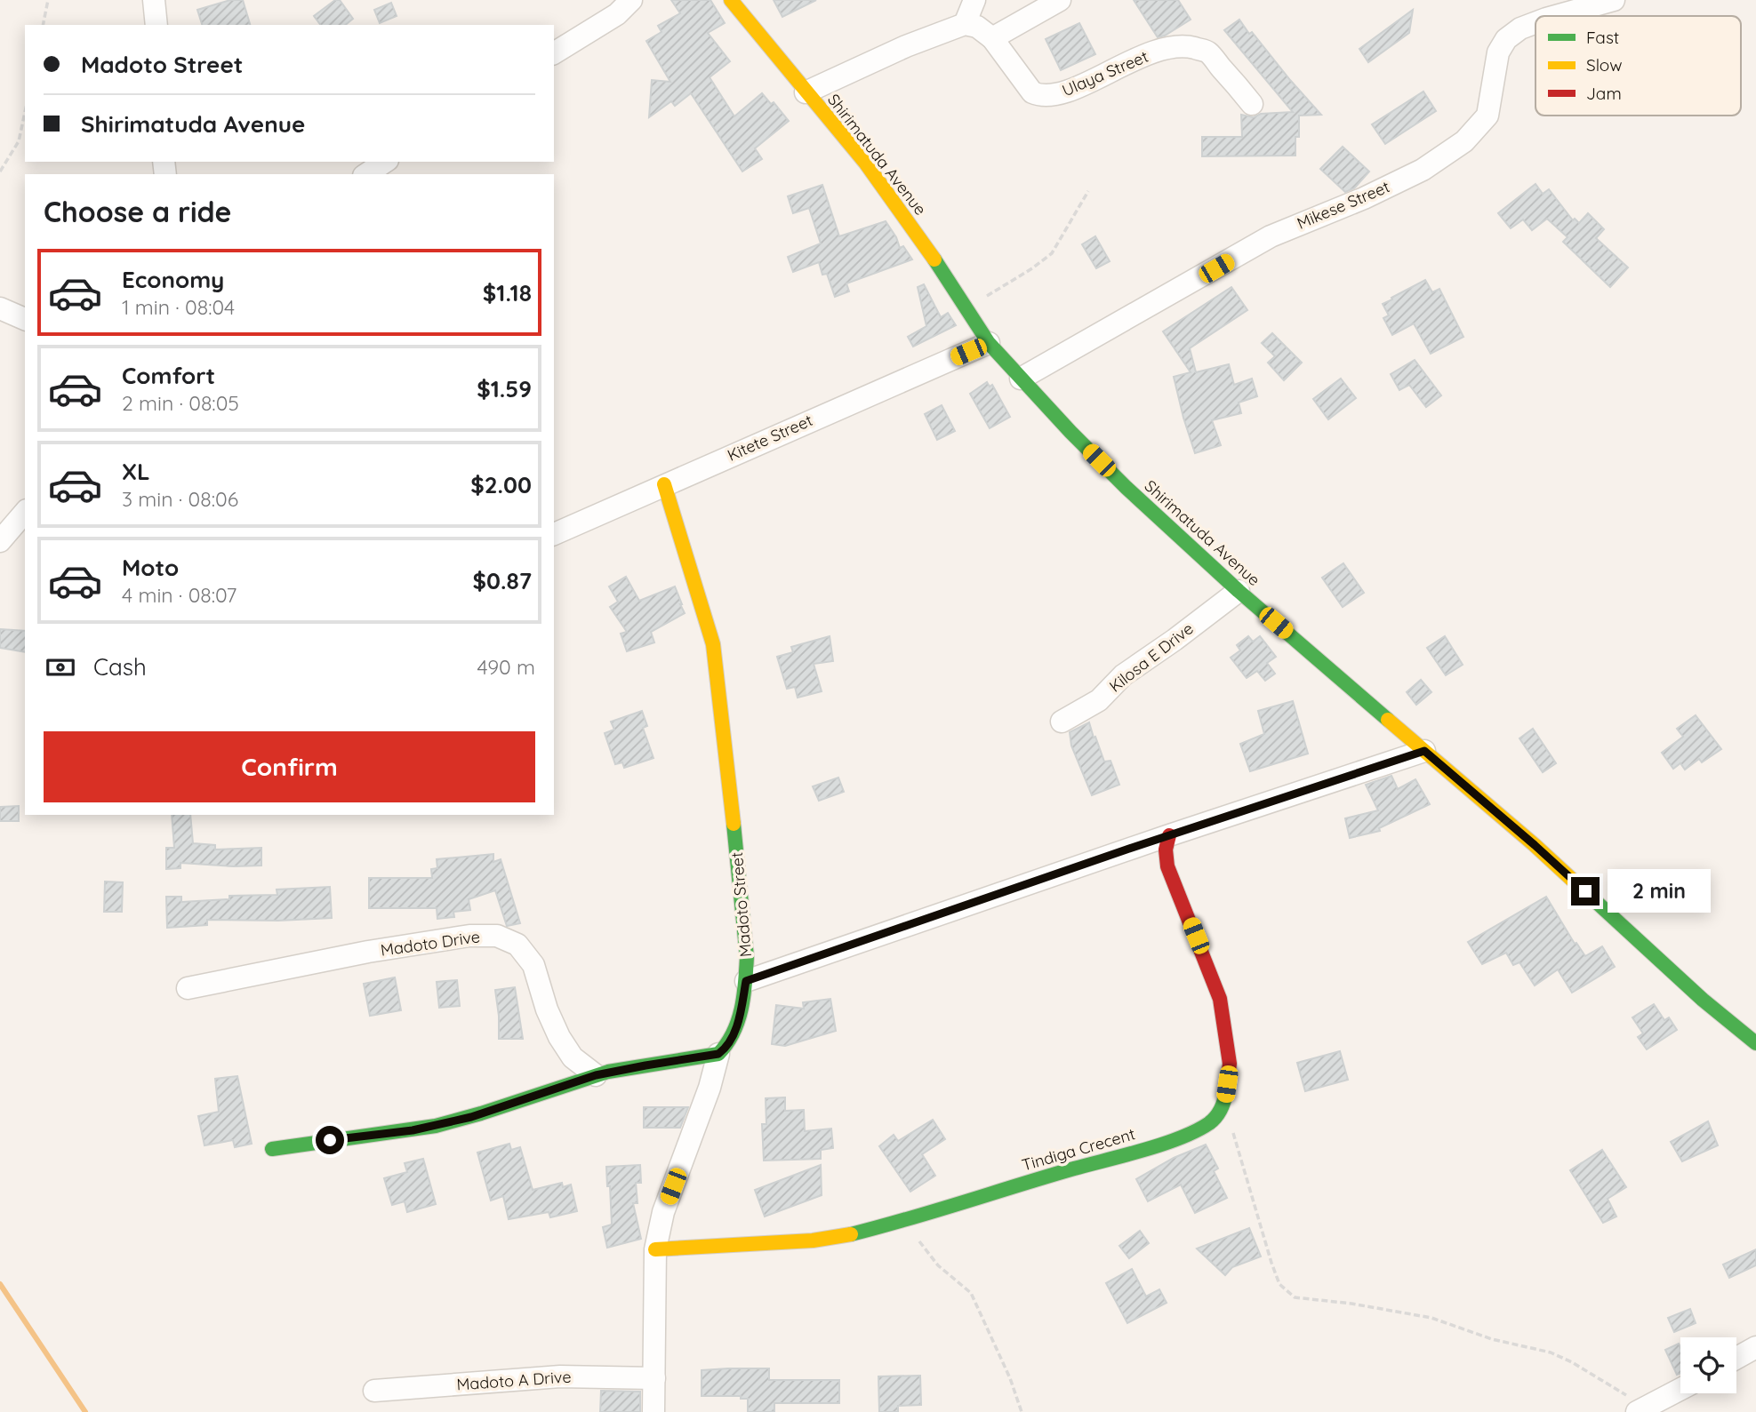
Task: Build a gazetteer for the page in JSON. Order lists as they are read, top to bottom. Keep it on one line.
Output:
{"streets":{"street":["Ulaya Street","Shirimatuda Avenue","Mikese Street","Kitete Street","Kilosa E Drive","Madoto Street","Madoto Drive","Tindiga Crecent","Madoto A Drive"]},"crossings":[["Shirimatuda Avenue","Mikese Street"],["Shirimatuda Avenue","Kitete Street"],["Shirimatuda Avenue","Kilosa E Drive"],["Kitete Street","Madoto Street"]],"legend":["Fast","Slow","Jam"],"page":{"banner":["Madoto Street","Shirimatuda Avenue"],"heading":"Choose a ride","list":[{"name":"Economy","note":"1 min · 08:04","value":"$1.18"},{"name":"Comfort","note":"2 min · 08:05","value":"$1.59"},{"name":"XL","note":"3 min · 08:06","value":"$2.00"},{"name":"Moto","note":"4 min · 08:07","value":"$0.87"}],"pay":["Cash","490 m"],"buttons":"Confirm","bubble":"2 min"}}
